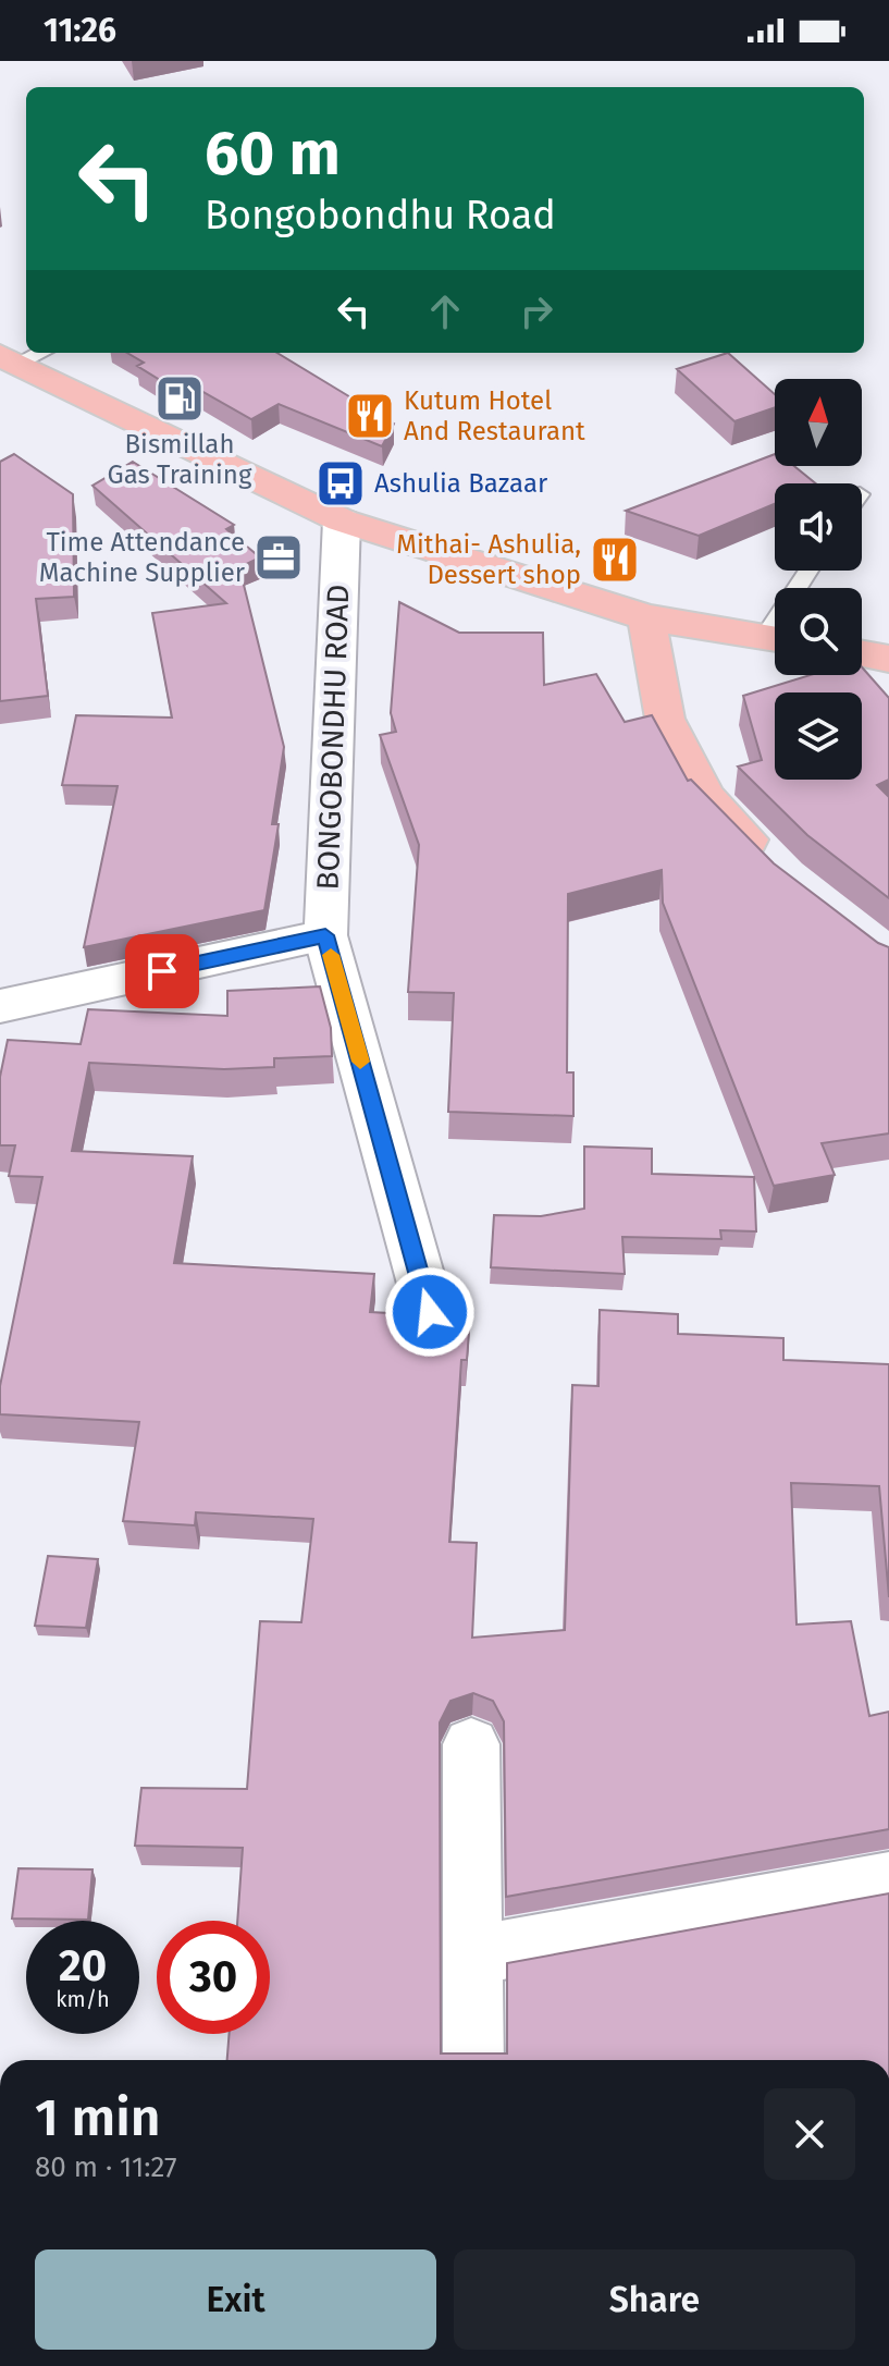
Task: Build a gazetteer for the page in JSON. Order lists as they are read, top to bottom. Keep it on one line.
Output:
{"streets":{"street":["BONGOBONDHU ROAD"]},"places":{"fuel station":["Bismillah Gas Training"],"restaurant":["Kutum Hotel And Restaurant","Mithai- Ashulia, Dessert shop"],"bus stop":["Ashulia Bazaar"],"office":["Time Attendance Machine Supplier"]},"north":"top","page":{"status":"11:26","turn":["60 m","Bongobondhu Road"],"speed":"20 km/h","limit":"30","heading":["1 min","80 m · 11:27"],"buttons":["Exit","Share"]}}
